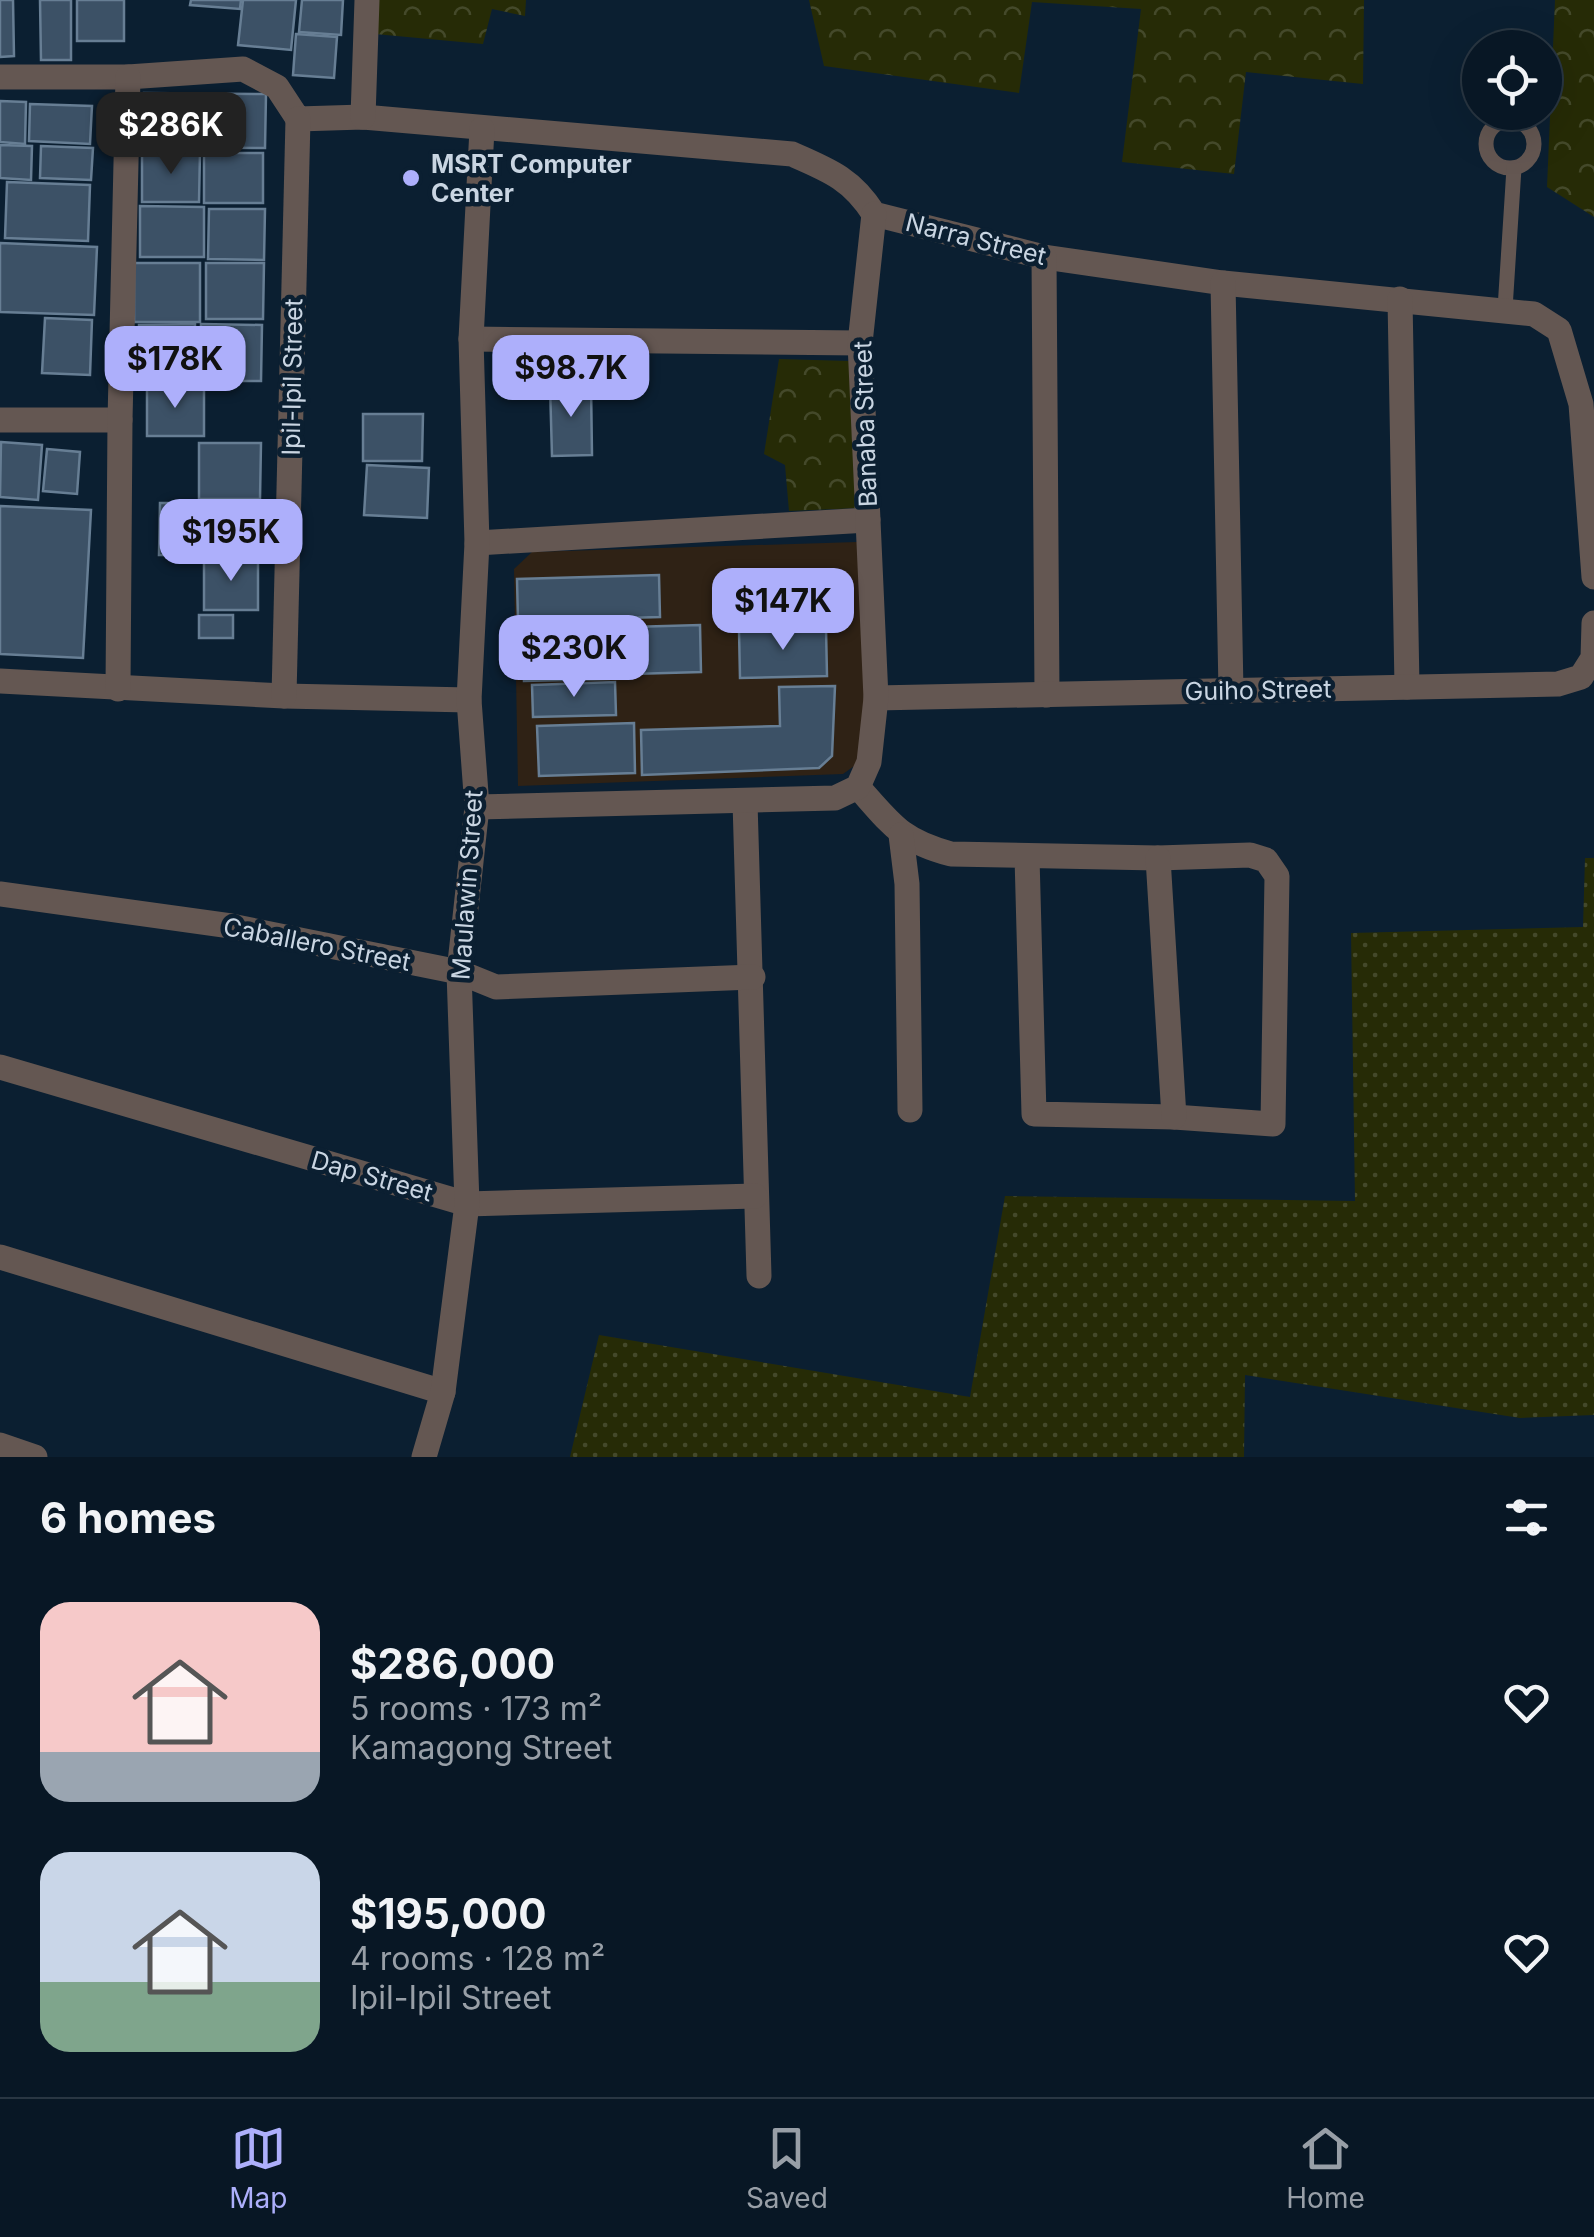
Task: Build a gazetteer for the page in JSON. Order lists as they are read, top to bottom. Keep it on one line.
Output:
{"streets":{"street":["Narra Street","Ipil-Ipil Street","Banaba Street","Guiho Street","Maulawin Street","Caballero Street","Dap Street"]},"crossings":[["Narra Street","Ipil-Ipil Street"],["Narra Street","Banaba Street"],["Narra Street","Maulawin Street"],["Banaba Street","Guiho Street"],["Maulawin Street","Caballero Street"],["Maulawin Street","Dap Street"]],"places":["MSRT Computer Center"],"page":{"price":["$286K","$178K","$98.7K","$195K","$147K","$230K"],"heading":"6 homes","list":[{"name":"$286,000","note":"5 rooms · 173 m² · Kamagong Street"},{"name":"$195,000","note":"4 rooms · 128 m² · Ipil-Ipil Street"}],"tabs":["Map","Saved","Home"]}}
